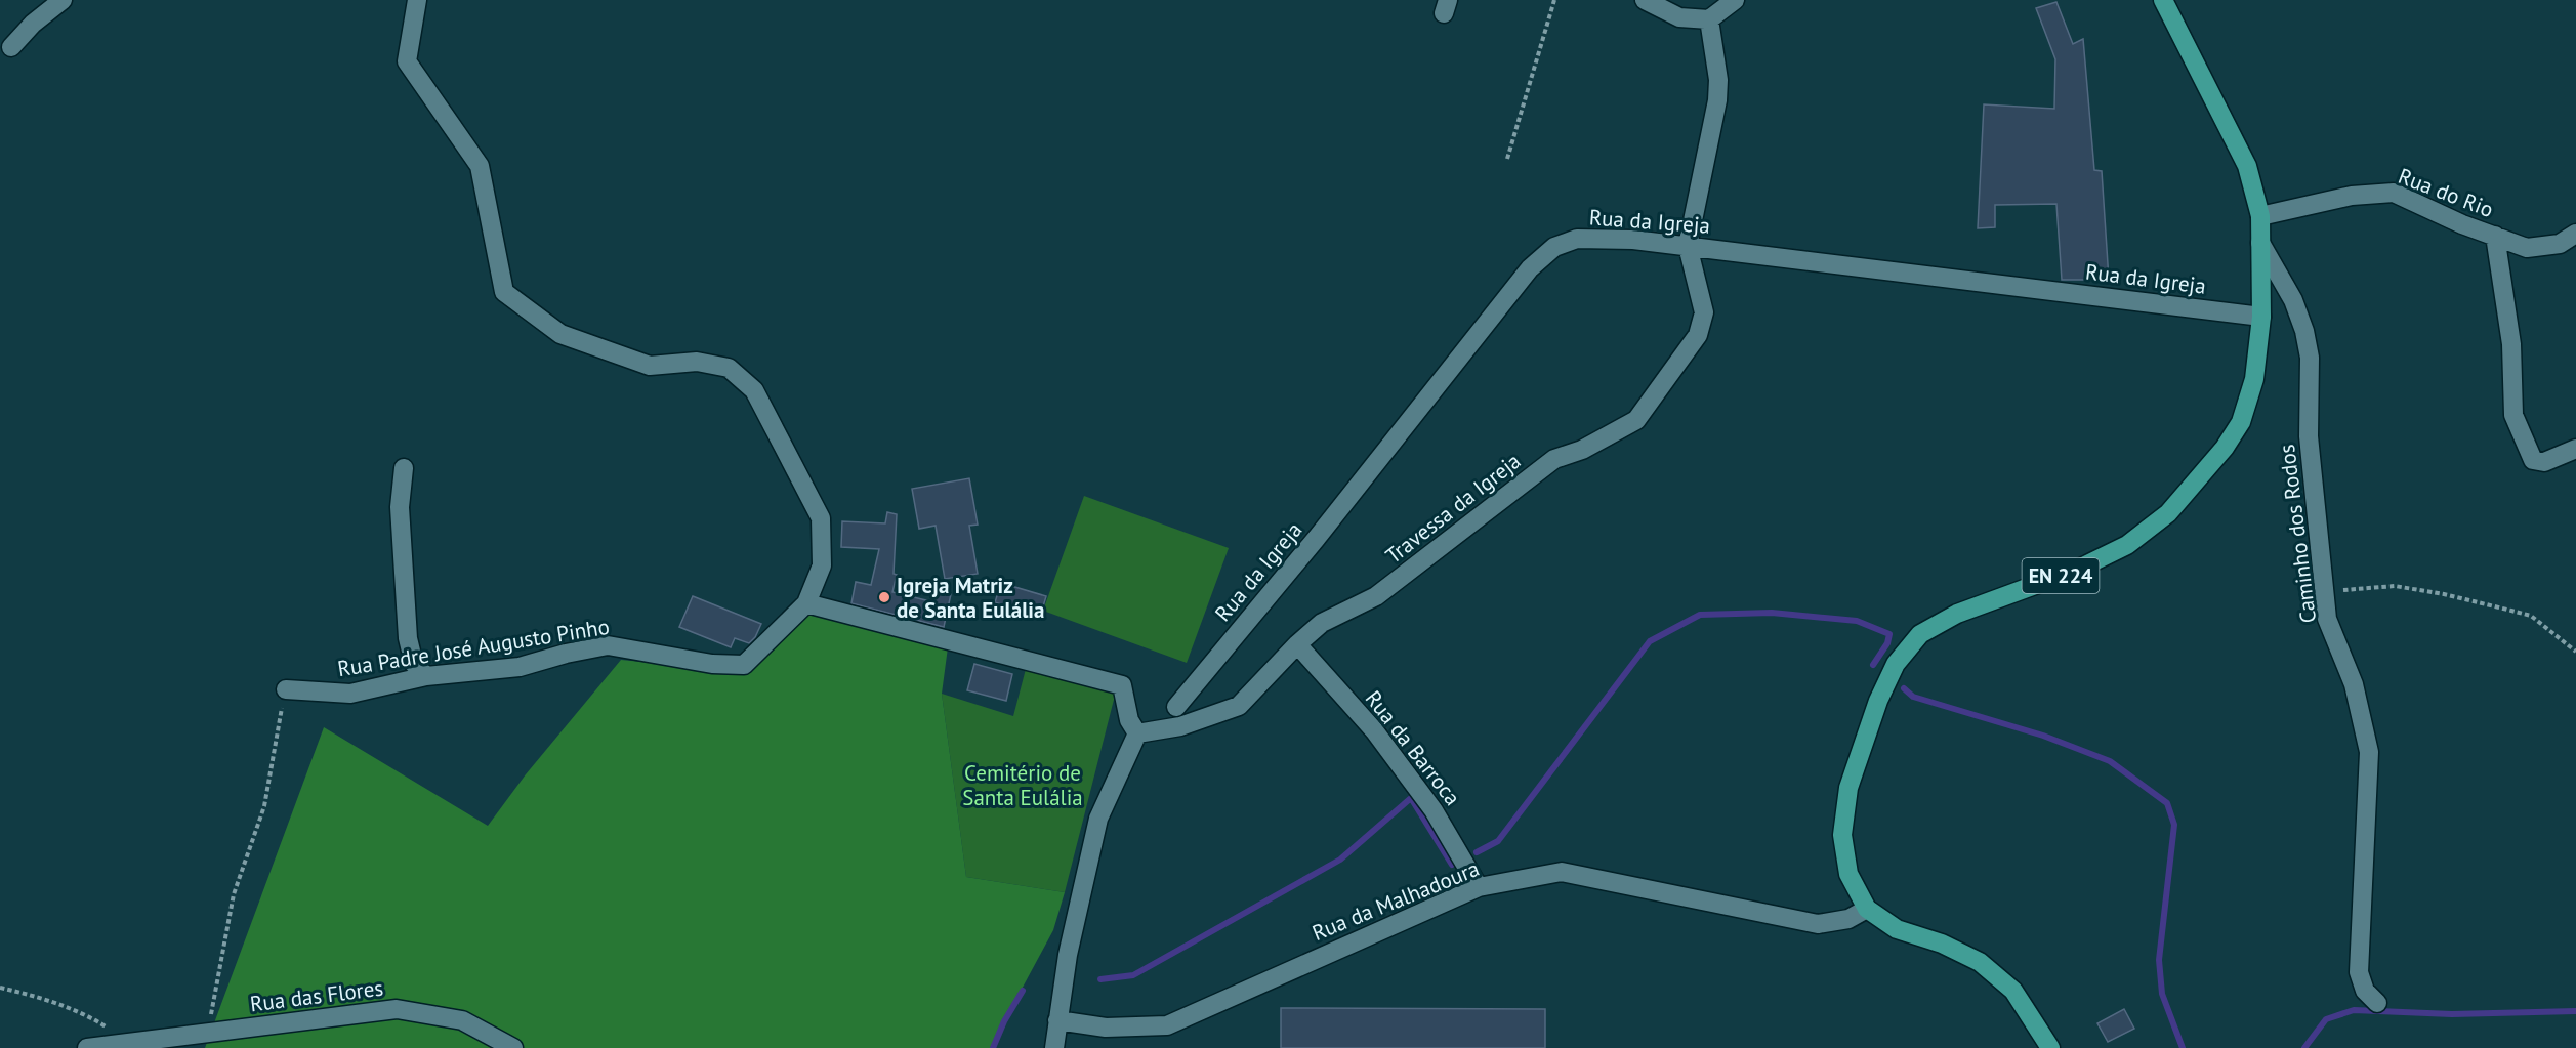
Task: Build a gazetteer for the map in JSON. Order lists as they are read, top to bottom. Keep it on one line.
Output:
{"streets":{"main road":["EN 224"],"street":["Rua do Rio","Rua da Igreja","Travessa da Igreja","Caminho dos Rodos","Rua Padre José Augusto Pinho","Rua da Barroca","Rua da Malhadoura","Rua das Flores"]},"crossings":[["Rua do Rio","EN 224"],["Rua da Igreja","Travessa da Igreja"],["Rua da Igreja","EN 224"],["Travessa da Igreja","Rua da Barroca"],["Caminho dos Rodos","EN 224"],["EN 224","Rua da Malhadoura"],["Rua da Barroca","Rua da Malhadoura"]],"parks":["Cemitério de Santa Eulália"],"places":["Igreja Matriz de Santa Eulália"]}
